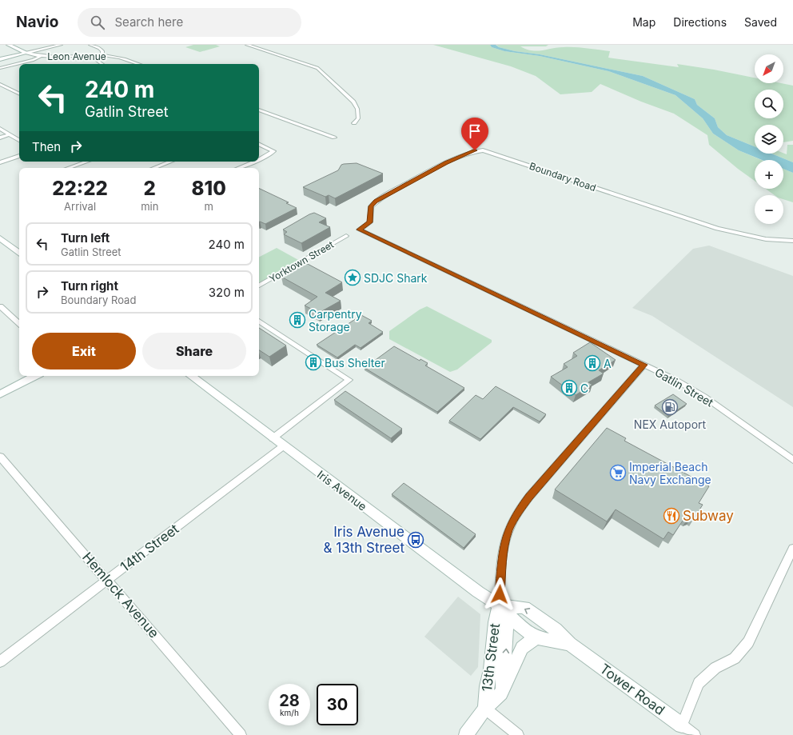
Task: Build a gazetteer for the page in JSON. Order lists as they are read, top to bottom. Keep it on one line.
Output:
{"streets":{"street":["Leon Avenue","Boundary Road","Yorktown Street","Gatlin Street","Iris Avenue","14th Street","Hemlock Avenue","13th Street","Tower Road"]},"crossings":[["Boundary Road","Gatlin Street"],["Iris Avenue","14th Street"],["Iris Avenue","13th Street"],["Iris Avenue","Tower Road"],["14th Street","Hemlock Avenue"],["13th Street","Tower Road"]],"places":{"place":["SDJC Shark"],"building":["Carpentry Storage","Bus Shelter","A","C"],"fuel station":["NEX Autoport"],"supermarket":["Imperial Beach Navy Exchange"],"restaurant":["Subway"],"bus stop":["Iris Avenue & 13th Street"]},"north":"bottom left","page":{"header":"Navio","search":"Search here","nav":["Map","Directions","Saved"],"map_buttons":["+","−"],"turn":["240 m","Gatlin Street"],"then":"Then","eta":["22:22","Arrival","2","min","810","m"],"list":[{"name":"Turn left","note":"Gatlin Street","value":"240 m"},{"name":"Turn right","note":"Boundary Road","value":"320 m"}],"buttons":["Exit","Share"],"speed":"28 km/h","limit":"30"}}
